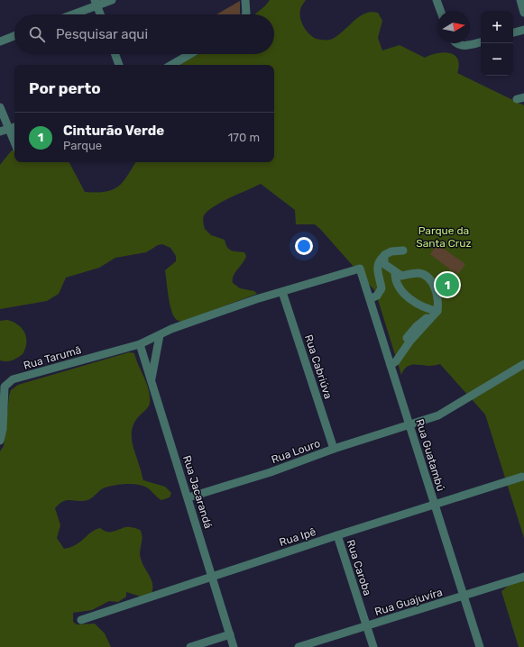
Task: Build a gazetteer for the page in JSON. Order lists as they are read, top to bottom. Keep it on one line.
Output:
{"streets":{"street":["Rua Tarumã","Rua Cabriúva","Rua Louro","Rua Guatambú","Rua Jacarandá","Rua Ipê","Rua Caroba","Rua Guajuvíra"]},"crossings":[["Rua Tarumã","Rua Cabriúva"],["Rua Tarumã","Rua Guatambú"],["Rua Tarumã","Rua Jacarandá"],["Rua Cabriúva","Rua Louro"],["Rua Louro","Rua Guatambú"],["Rua Louro","Rua Jacarandá"],["Rua Guatambú","Rua Ipê"],["Rua Guatambú","Rua Guajuvíra"],["Rua Jacarandá","Rua Ipê"],["Rua Ipê","Rua Caroba"],["Rua Caroba","Rua Guajuvíra"]],"parks":["Parque da Santa Cruz"],"north":"right","page":{"map_buttons":["+","−"],"search":"Pesquisar aqui","heading":"Por perto","list":[{"mark":"1","name":"Cinturão Verde","note":"Parque","value":"170 m"}],"pins":"1"}}
